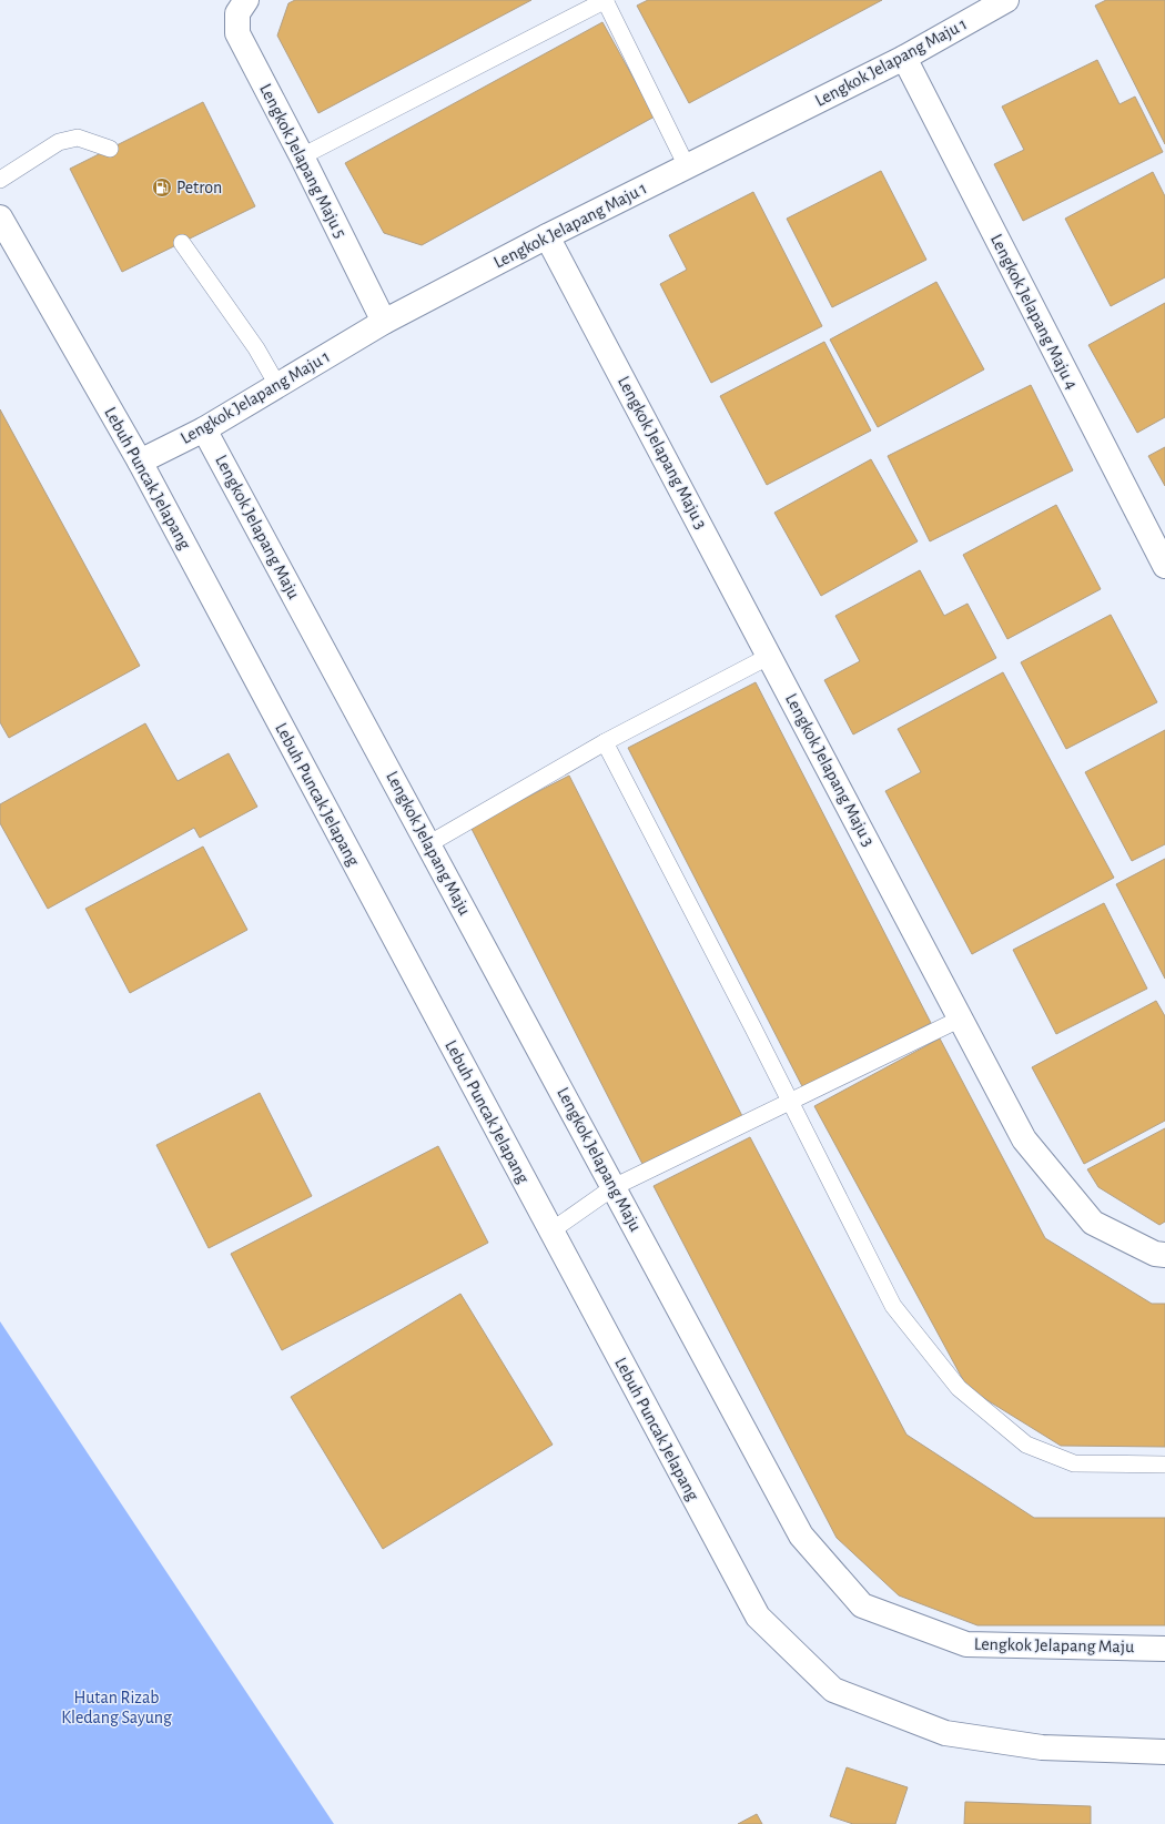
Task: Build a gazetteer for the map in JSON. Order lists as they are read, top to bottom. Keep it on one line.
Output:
{"streets":{"street":["Lengkok Jelapang Maju 1","Lengkok Jelapang Maju 5","Lengkok Jelapang Maju 4","Lengkok Jelapang Maju 3","Lebuh Puncak Jelapang","Lengkok Jelapang Maju"]},"crossings":[["Lengkok Jelapang Maju 1","Lengkok Jelapang Maju 5"],["Lengkok Jelapang Maju 1","Lengkok Jelapang Maju 4"],["Lengkok Jelapang Maju 1","Lengkok Jelapang Maju 3"],["Lengkok Jelapang Maju 1","Lebuh Puncak Jelapang"],["Lengkok Jelapang Maju 1","Lengkok Jelapang Maju"]],"parks":["Hutan Rizab Kledang Sayung"],"places":{"fuel station":["Petron"]}}
